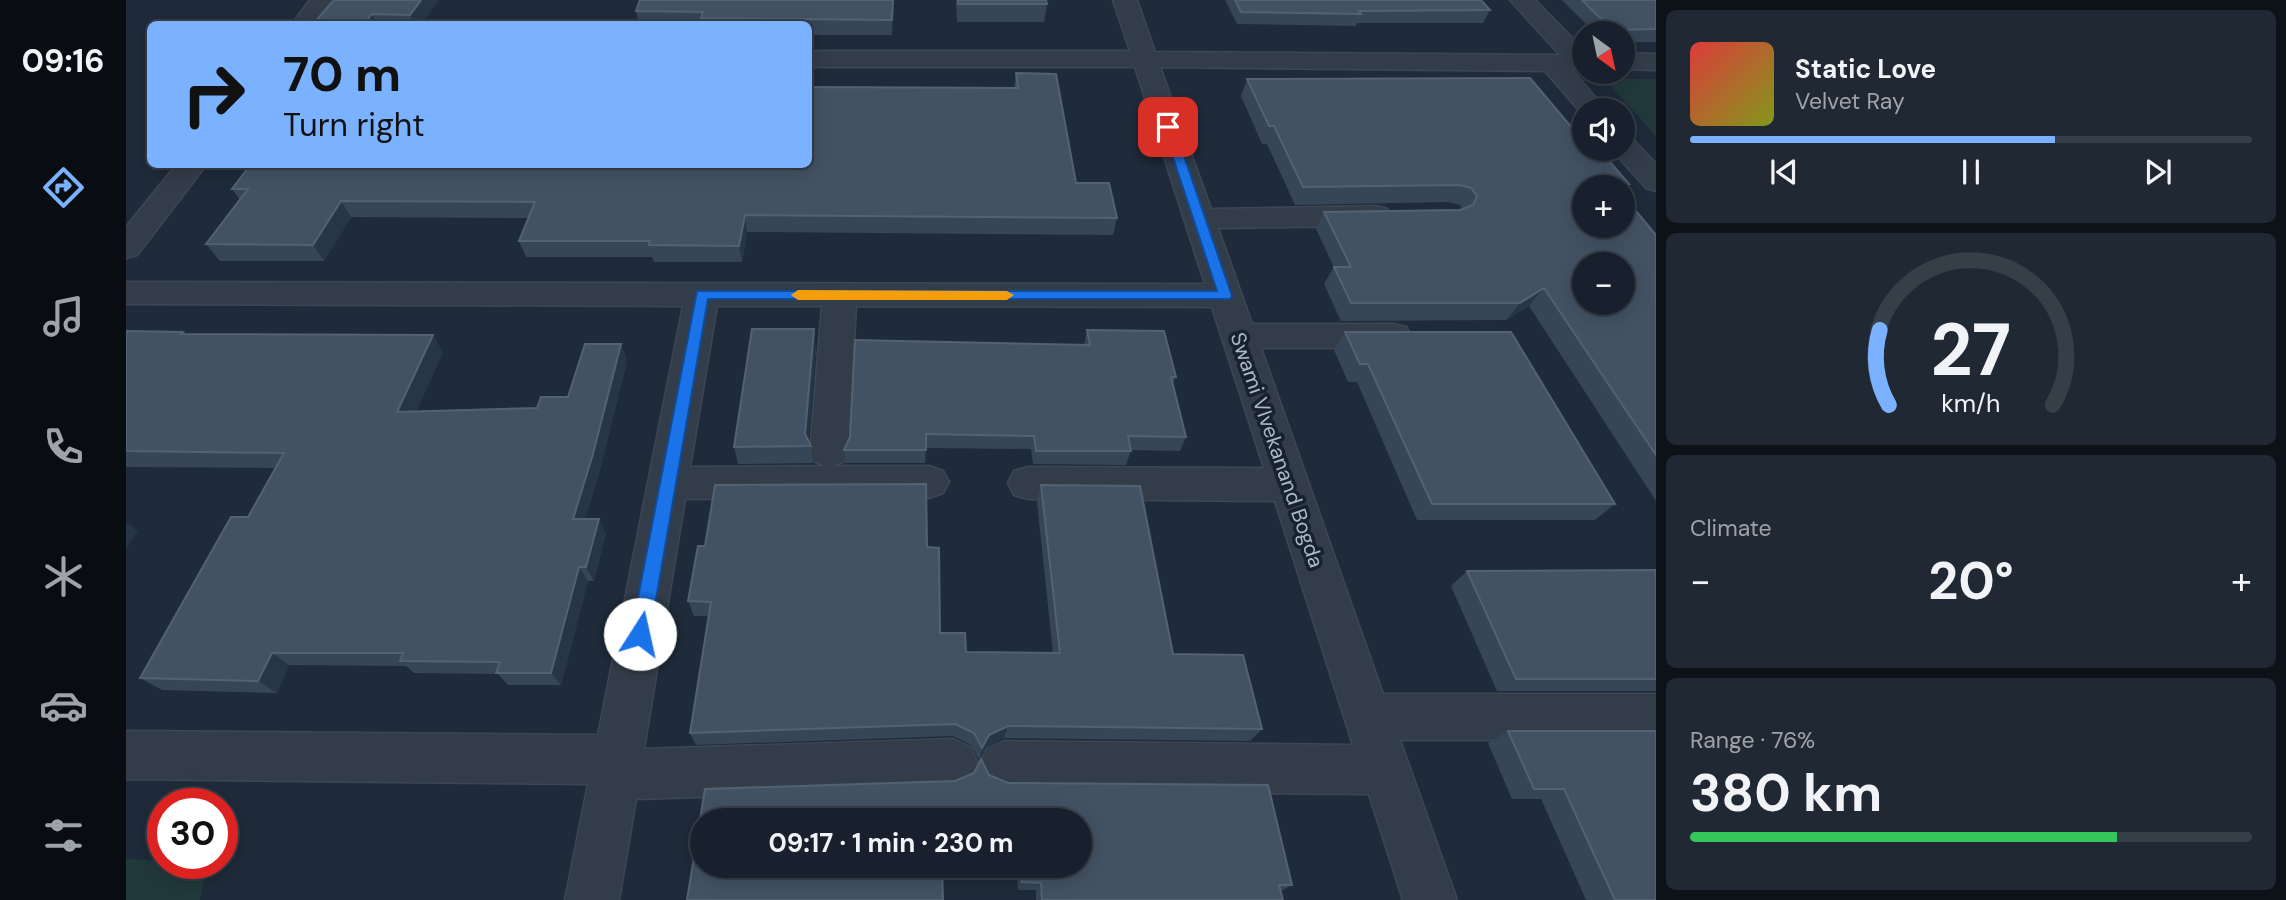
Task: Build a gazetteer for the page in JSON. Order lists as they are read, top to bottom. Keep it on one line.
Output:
{"streets":{"street":["Swami VIvekanand Bogda"]},"north":"bottom right","page":{"tabs":"09:16","map_buttons":["+","−"],"turn":["70 m","Turn right"],"song":["Static Love","Velvet Ray"],"tile":["Climate",["Range · 76%","380 km"]],"heat":["−","20°","+"],"limit":"30","trip":"09:17 · 1 min · 230 m","gauge":["27","km/h"]}}
